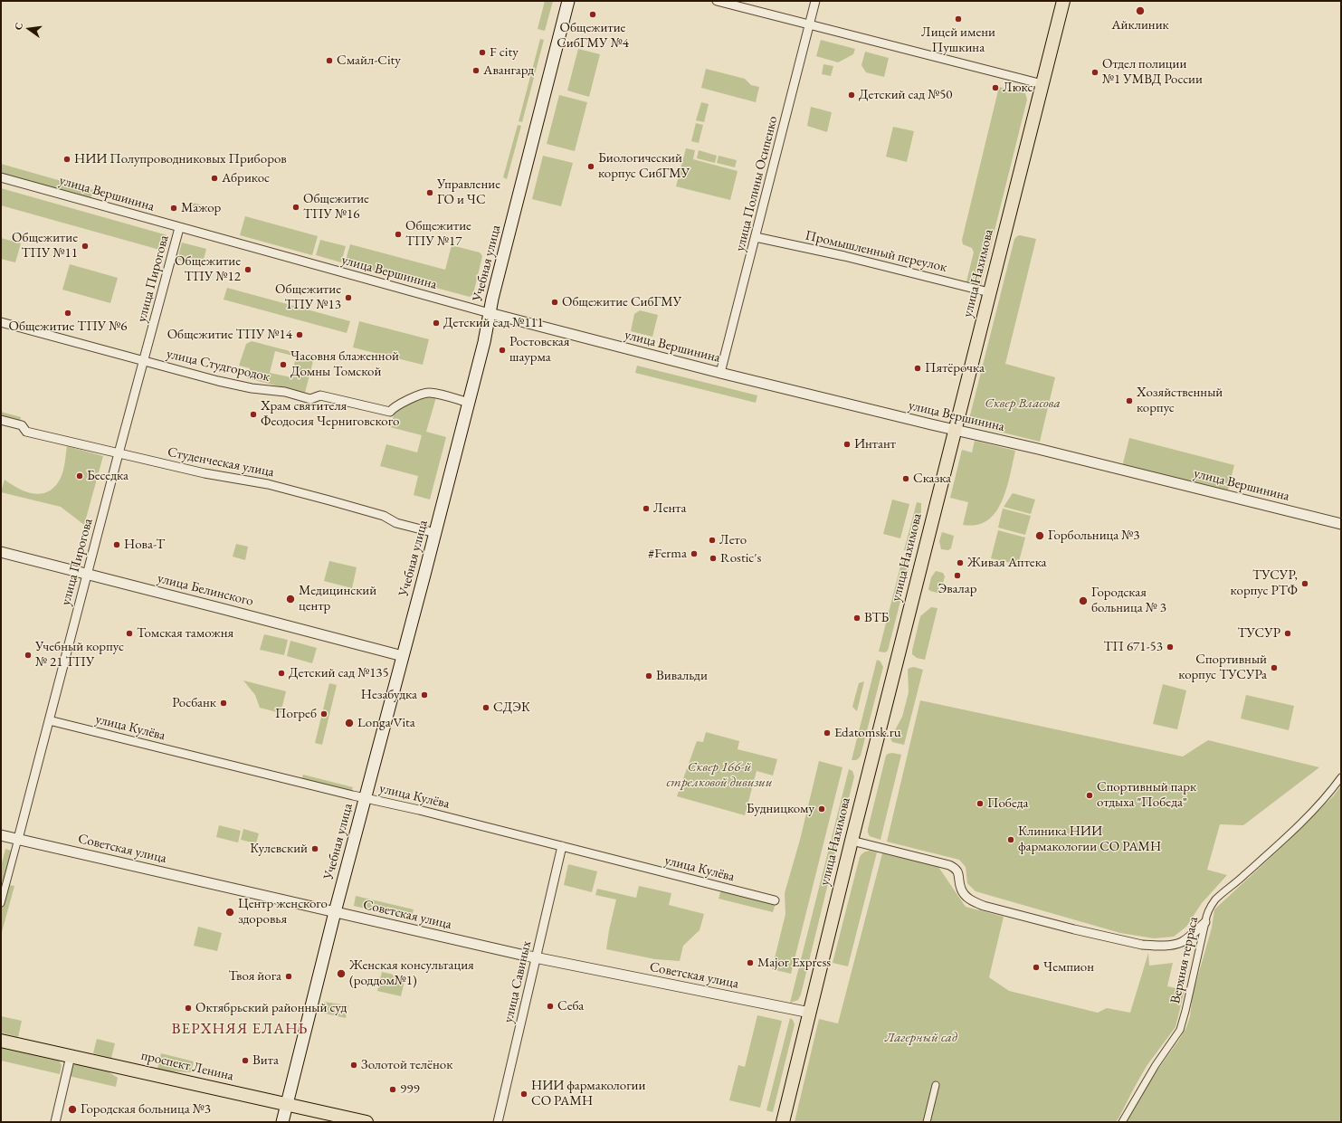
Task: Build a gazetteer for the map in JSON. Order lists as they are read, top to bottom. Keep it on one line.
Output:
{"streets":{"main road":["Учебная улица","улица Нахимова","проспект Ленина"],"street":["улица Полины Осипенко","улица Вершинина","Промышленный переулок","улица Пирогова","улица Студгородок","Студенческая улица","улица Белинского","улица Кулёва","Советская улица","Верхняя терраса","улица Савиных"]},"crossings":[["улица Полины Осипенко","улица Вершинина"],["улица Полины Осипенко","Промышленный переулок"],["улица Вершинина","Учебная улица"],["улица Вершинина","улица Нахимова"],["улица Вершинина","улица Пирогова"],["Промышленный переулок","улица Нахимова"],["Учебная улица","улица Студгородок"],["Учебная улица","Студенческая улица"],["Учебная улица","улица Белинского"],["Учебная улица","улица Кулёва"],["Учебная улица","Советская улица"],["Учебная улица","проспект Ленина"],["улица Нахимова","Советская улица"],["улица Пирогова","улица Студгородок"],["улица Пирогова","Студенческая улица"],["улица Пирогова","улица Белинского"],["улица Пирогова","улица Кулёва"],["улица Пирогова","Советская улица"],["улица Кулёва","улица Савиных"],["Советская улица","улица Савиных"]],"districts":["ВЕРХНЯЯ ЕЛАНЬ"],"parks":["Сквер Власова","Сквер 166-й стрелковой дивизии","Лагерный сад"],"places":["Айклиник","Общежитие СибГМУ №4","Лицей имени Пушкина","F city","Смайл-City","Авангард","Отдел полиции №1 УМВД России","Люкс","Детский сад №50","НИИ Полупроводниковых Приборов","Биологический корпус СибГМУ","Абрикос","Управление ГО и ЧС","Общежитие ТПУ №16","Мажор","Общежитие ТПУ №17","Общежитие ТПУ №11","Общежитие ТПУ №12","Общежитие ТПУ №13","Общежитие СибГМУ","Общежитие ТПУ №6","Детский сад №111","Общежитие ТПУ №14","Ростовская шаурма","Часовня блаженной Домны Томской","Пятёрочка","Хозяйственный корпус","Храм святителя Феодосия Черниговского","Интант","Беседка","Сказка","Лента","Горбольница №3","Лето","Нова-Т","#Ferma","Rostic's","Живая Аптека","Эвалар","ТУСУР, корпус РТФ","Медицинский центр","Городская больница № 3","ВТБ","Томская таможня","ТУСУР","ТП 671-53","Учебный корпус № 21 ТПУ","Спортивный корпус ТУСУРа","Детский сад №135","Вивальди","Незабудка","Росбанк","СДЭК","Погреб","Longa Vita","Edatomsk.ru","Спортивный парк отдыха \"Победа\"","Победа","Будницкому","Клиника НИИ фармакологии СО РАМН","Кулевский","Центр женского здоровья","Major Express","Чемпион","Женская консультация (роддом№1)","Твоя йога","Себа","Октябрьский районный суд","Вита","Золотой телёнок","999","НИИ фармакологии СО РАМН","Городская больница №3"],"north":"left"}
